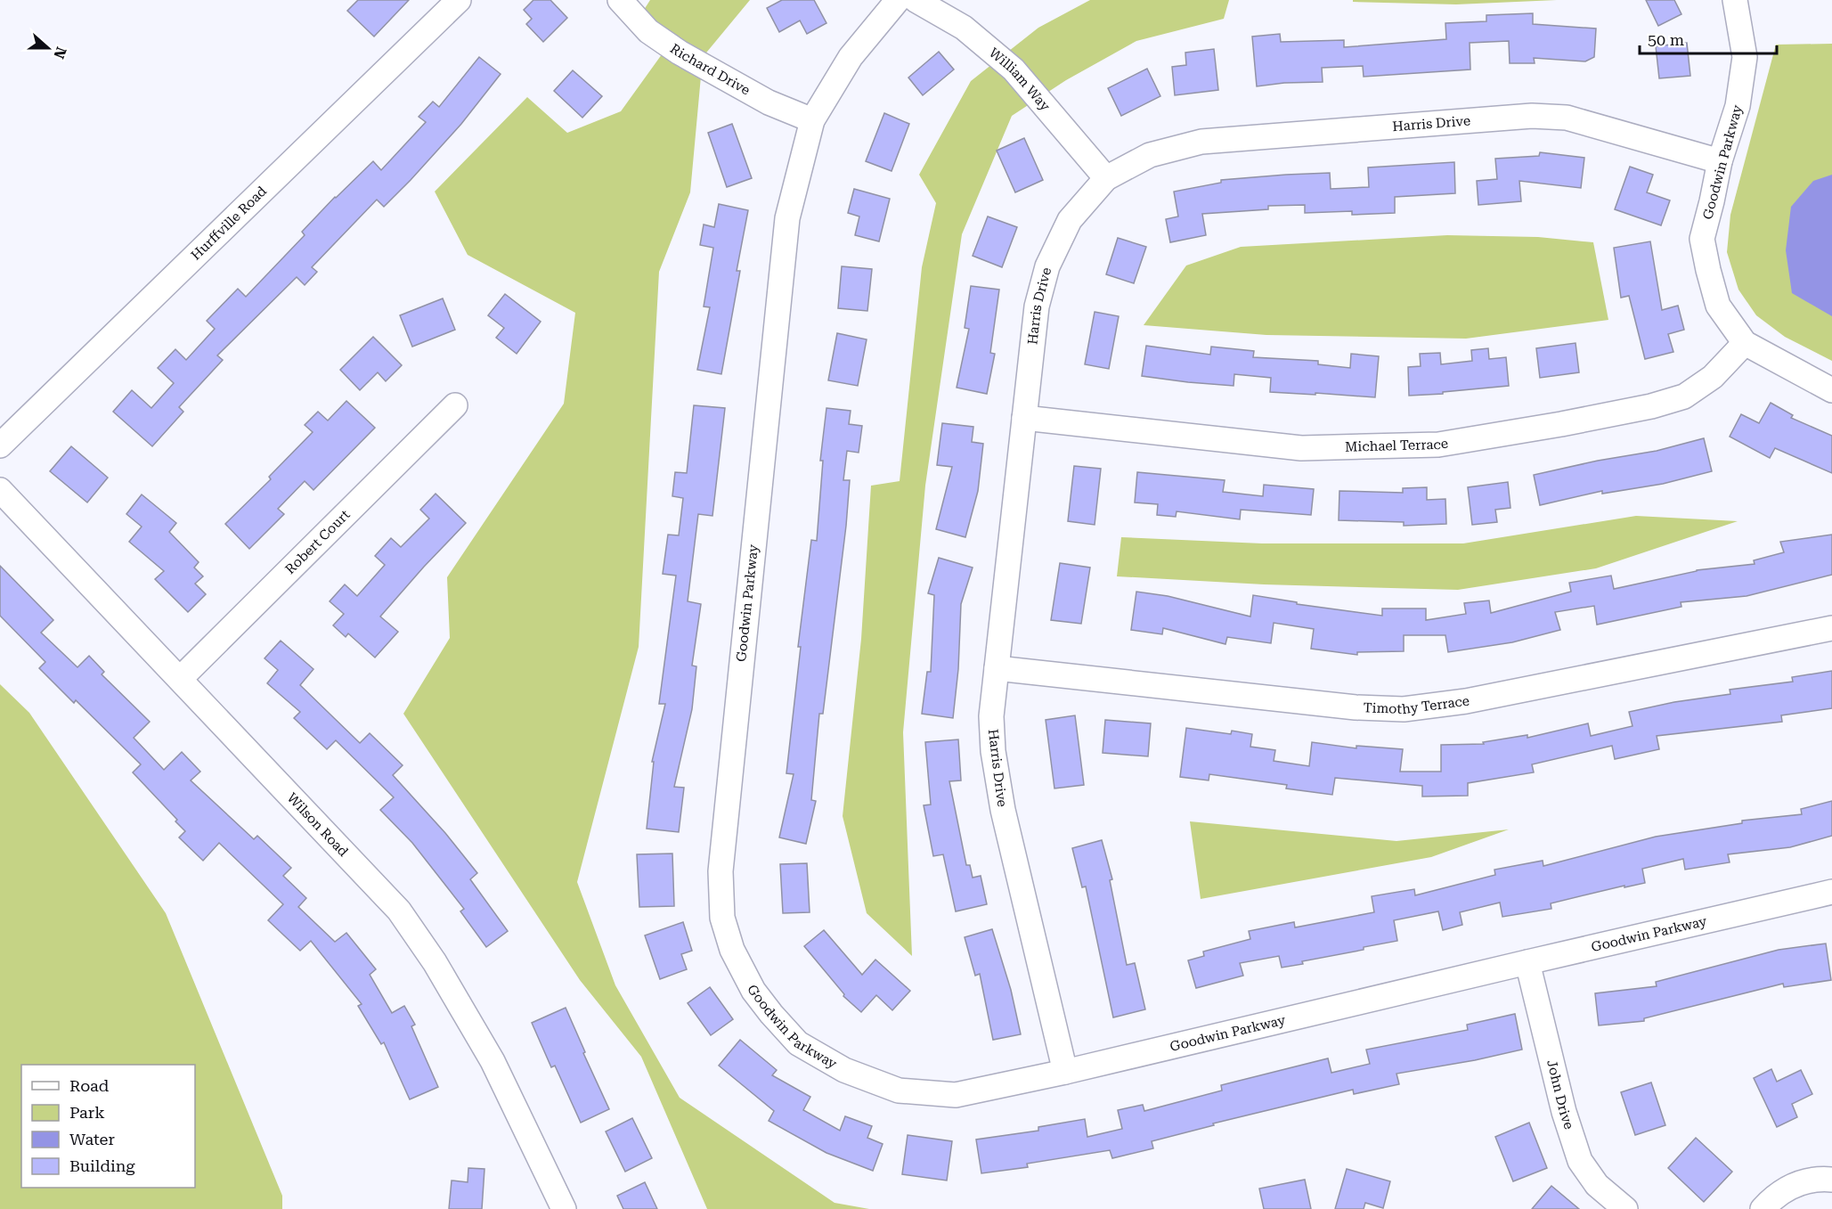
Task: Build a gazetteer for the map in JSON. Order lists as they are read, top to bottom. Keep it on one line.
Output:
{"streets":{"street":["Richard Drive","William Way","Harris Drive","Goodwin Parkway","Hurffville Road","Michael Terrace","Robert Court","Timothy Terrace","Wilson Road","John Drive"]},"crossings":[["Richard Drive","Goodwin Parkway"],["William Way","Harris Drive"],["Harris Drive","Goodwin Parkway"],["Harris Drive","Michael Terrace"],["Harris Drive","Timothy Terrace"],["Goodwin Parkway","Michael Terrace"],["Goodwin Parkway","John Drive"],["Robert Court","Wilson Road"]],"legend":["Road","Park","Water","Building"],"scale_bar":"50 m","north":"right"}
